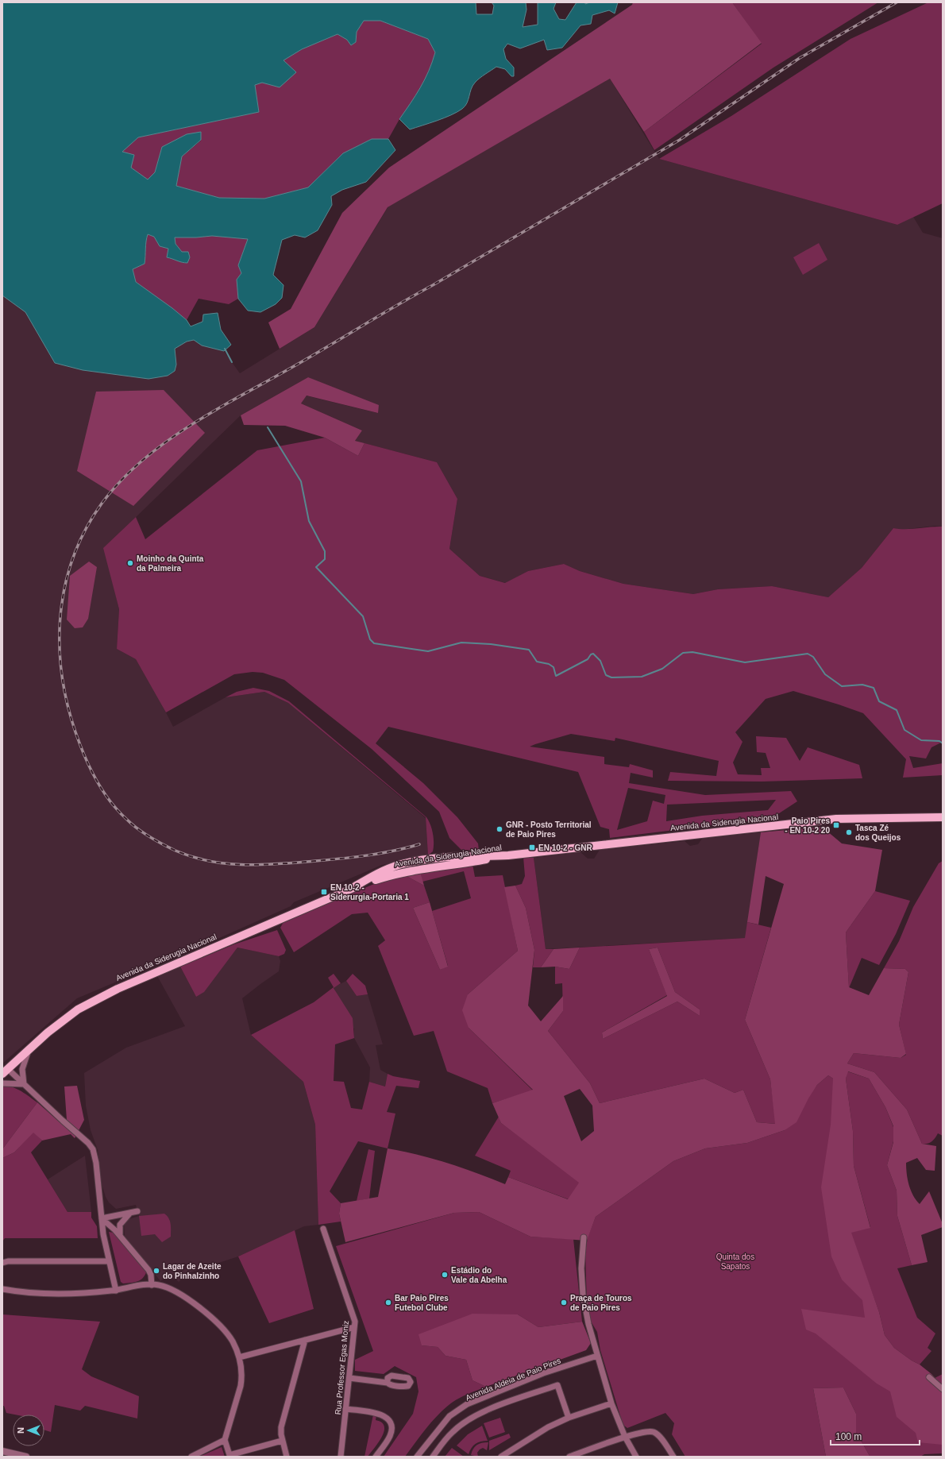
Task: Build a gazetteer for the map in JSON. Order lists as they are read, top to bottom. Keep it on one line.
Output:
{"streets":{"main road":["Avenida da Siderugia Nacional"],"street":["Rua Professor Egas Moniz","Avenida Aldeia de Paio Pires"]},"parks":["Quinta dos Sapatos"],"places":{"other":["Moinho da Quinta da Palmeira","GNR - Posto Territorial de Paio Pires","Tasca Zé dos Queijos","Lagar de Azeite do Pinhalzinho","Estádio do Vale da Abelha","Bar Paio Pires Futebol Clube","Praça de Touros de Paio Pires"],"transit":["Paio Pires - EN 10-2 20","EN 10-2 - GNR","EN 10-2 - Siderurgia-Portaria 1"]},"scale_bar":"100 m","north":"left"}
